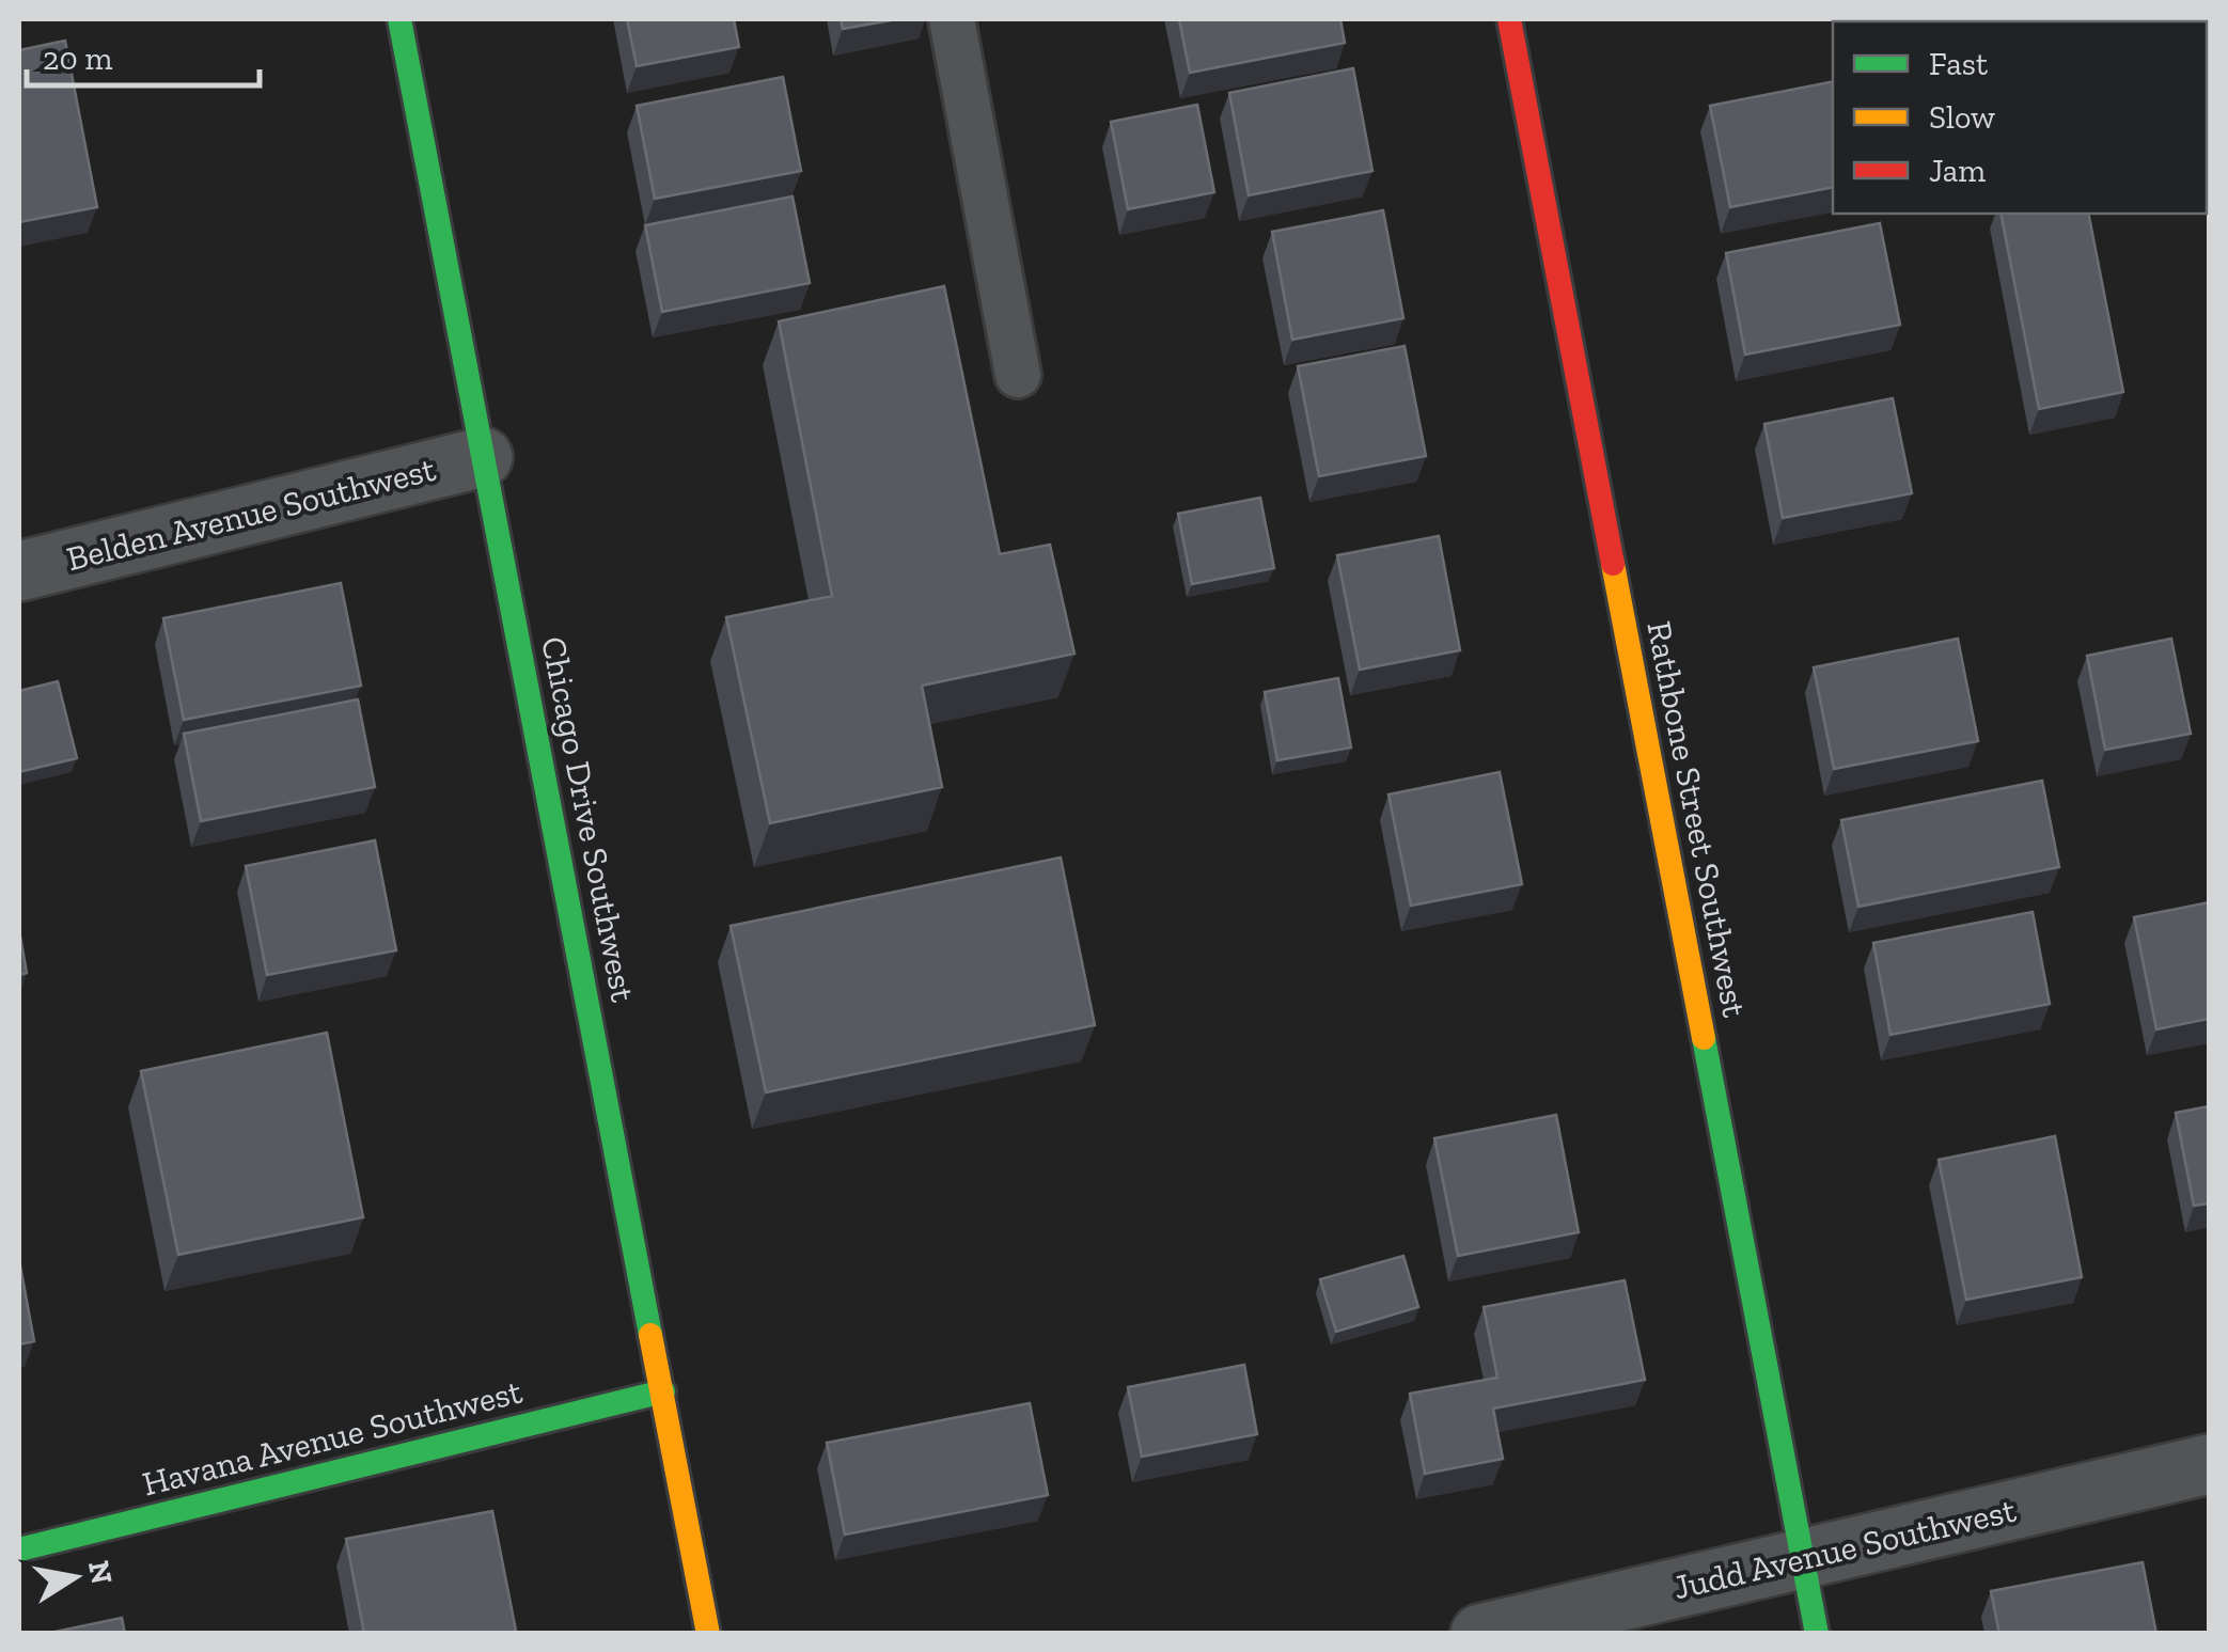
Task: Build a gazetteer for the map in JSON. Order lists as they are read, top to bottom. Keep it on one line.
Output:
{"streets":{"street":["Belden Avenue Southwest","Chicago Drive Southwest","Rathbone Street Southwest","Havana Avenue Southwest","Judd Avenue Southwest"]},"crossings":[["Belden Avenue Southwest","Chicago Drive Southwest"],["Chicago Drive Southwest","Havana Avenue Southwest"],["Rathbone Street Southwest","Judd Avenue Southwest"]],"legend":["Fast","Slow","Jam"],"scale_bar":"20 m","north":"right"}
